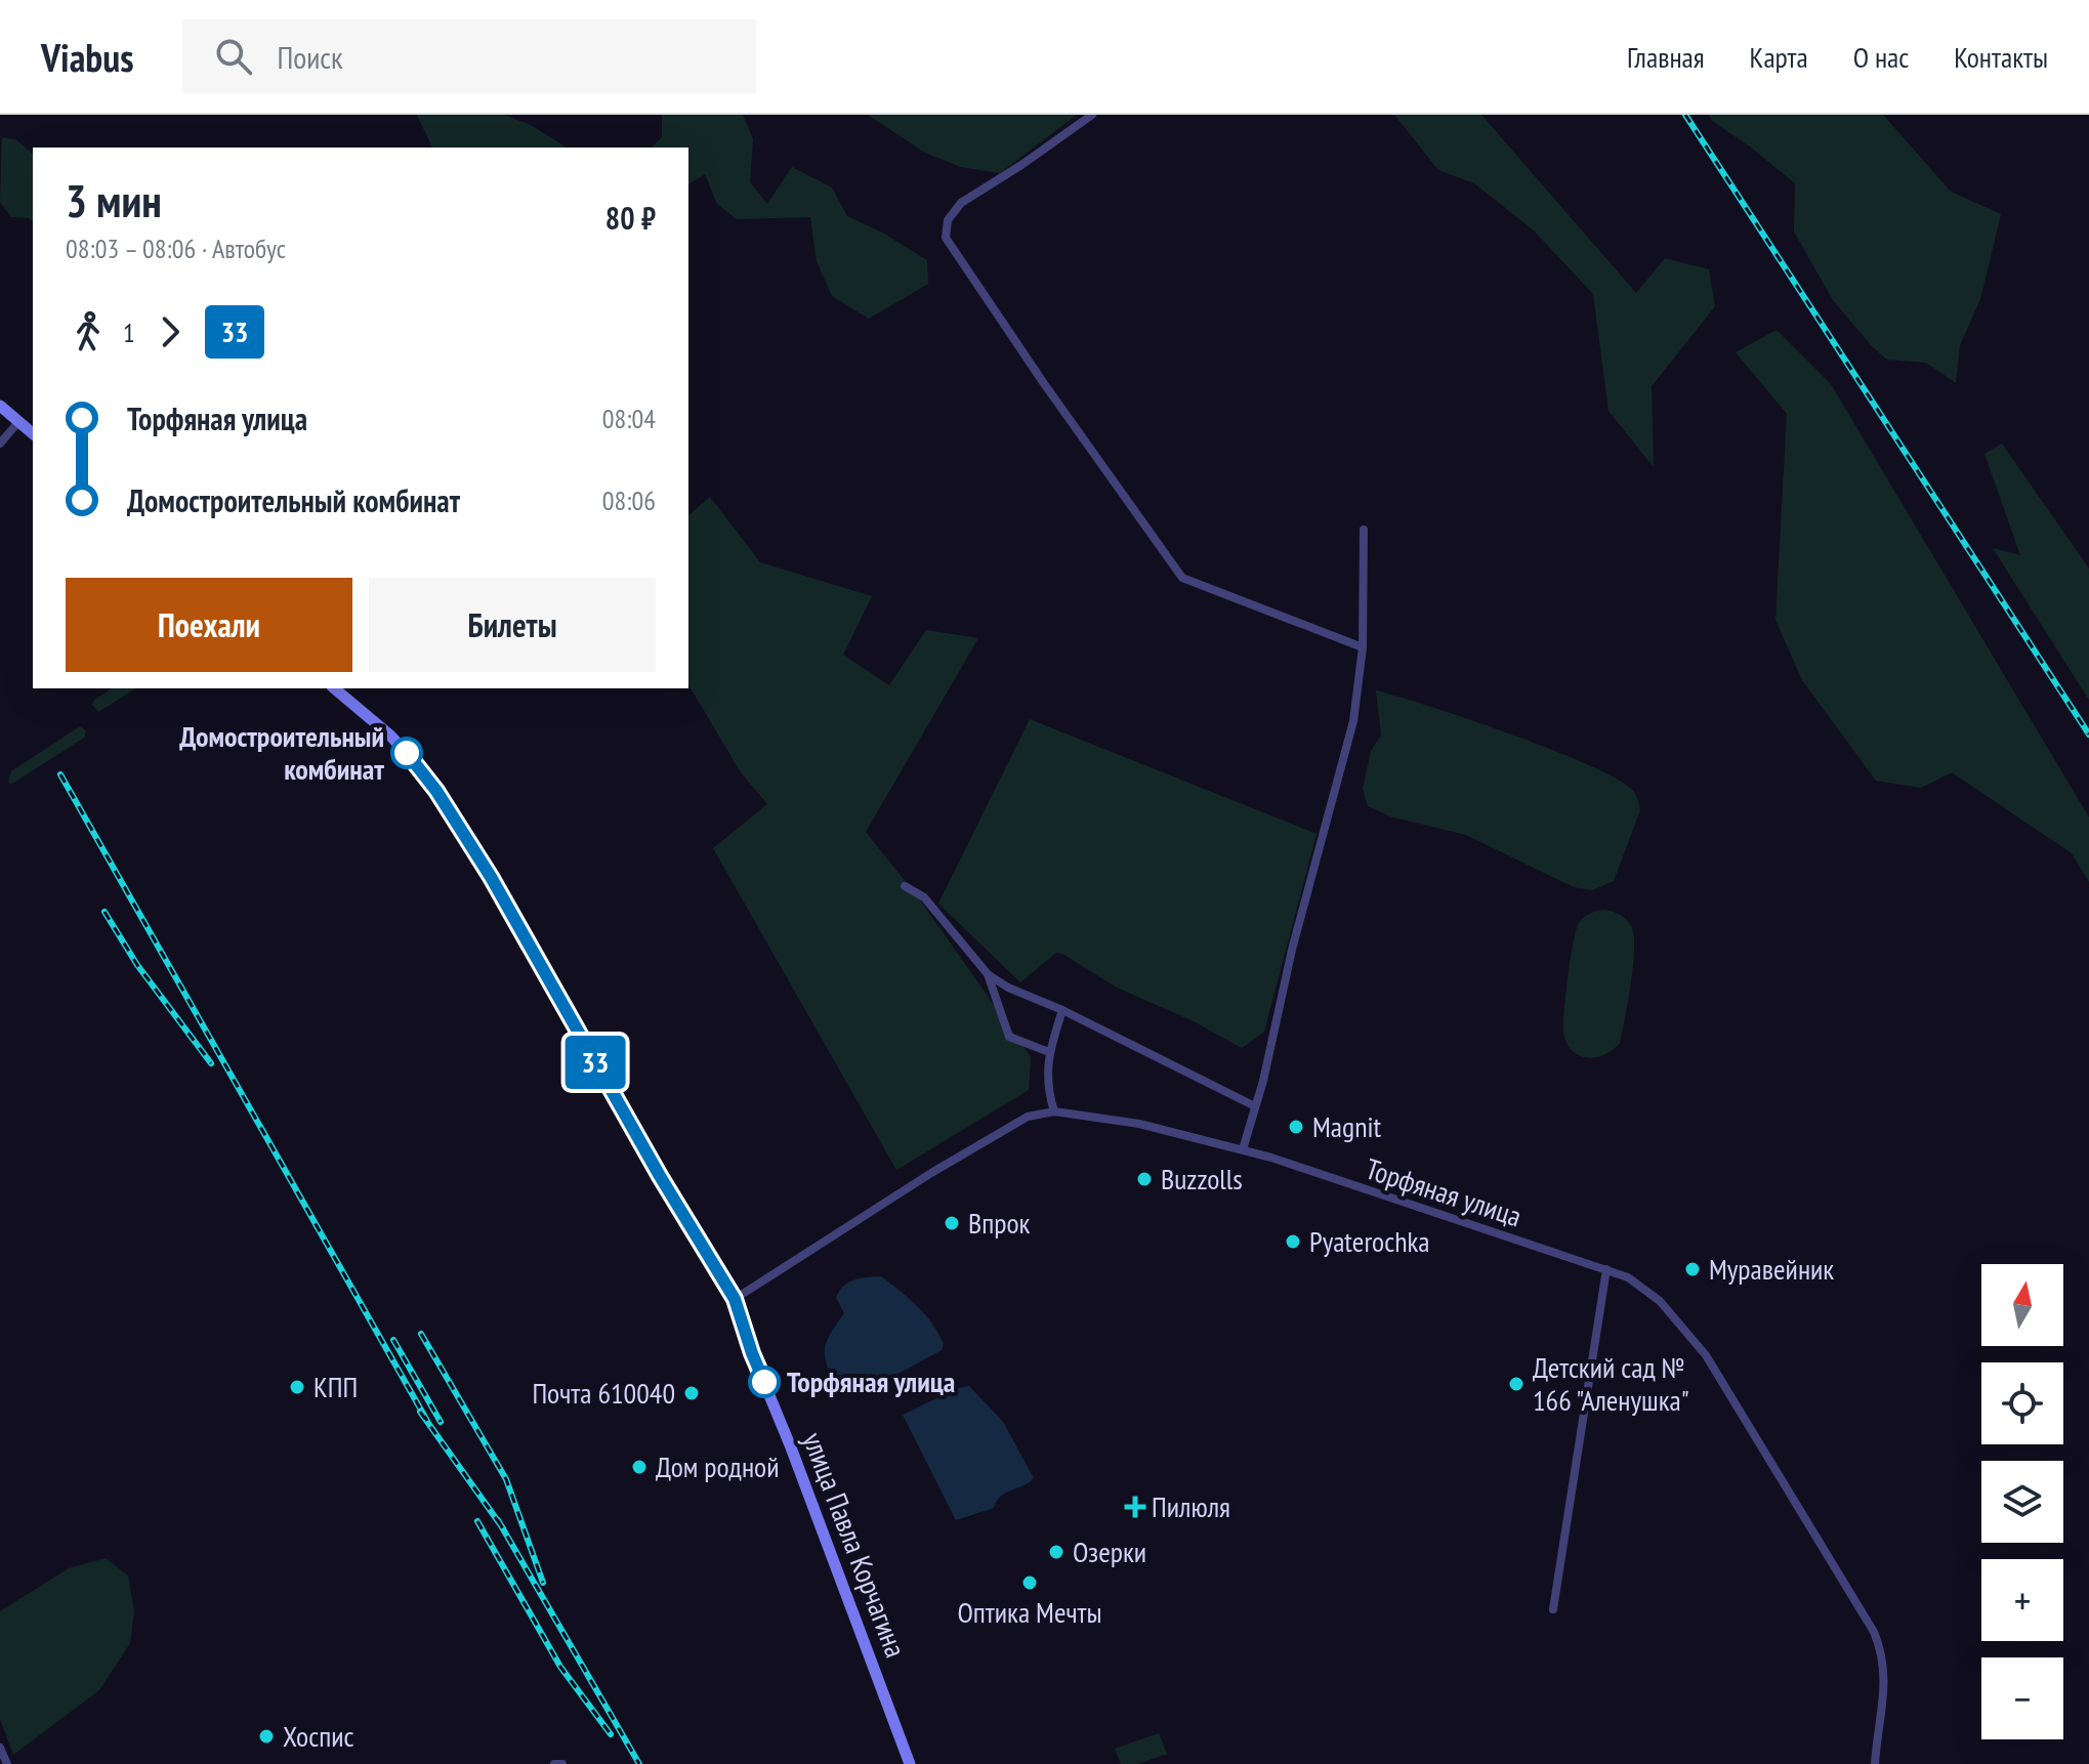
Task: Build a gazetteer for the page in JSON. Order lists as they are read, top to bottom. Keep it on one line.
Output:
{"streets":{"main road":["улица Павла Корчагина"],"street":["Торфяная улица"]},"crossings":[["Торфяная улица","улица Павла Корчагина"]],"places":{"other":["Домостроительный комбинат","Magnit","Buzzolls","Впрок","Pyaterochka","Муравейник","Торфяная улица","Детский сад № 166 \"Аленушка\"","КПП","Почта 610040","Дом родной","Озерки","Оптика Мечты","Хоспис"],"health":["Пилюля"]},"lines":["bus line 33"],"north":"top","page":{"header":"Viabus","search":"Поиск","nav":["Главная","Карта","О нас","Контакты"],"on_map":"33","heading":["3 мин","08:03 – 08:06 · Автобус","80 ₽"],"legs":["1","33"],"list":[{"name":"Торфяная улица","value":"08:04"},{"name":"Домостроительный комбинат","value":"08:06"}],"buttons":["Поехали","Билеты"],"map_buttons":["+","−"]}}
